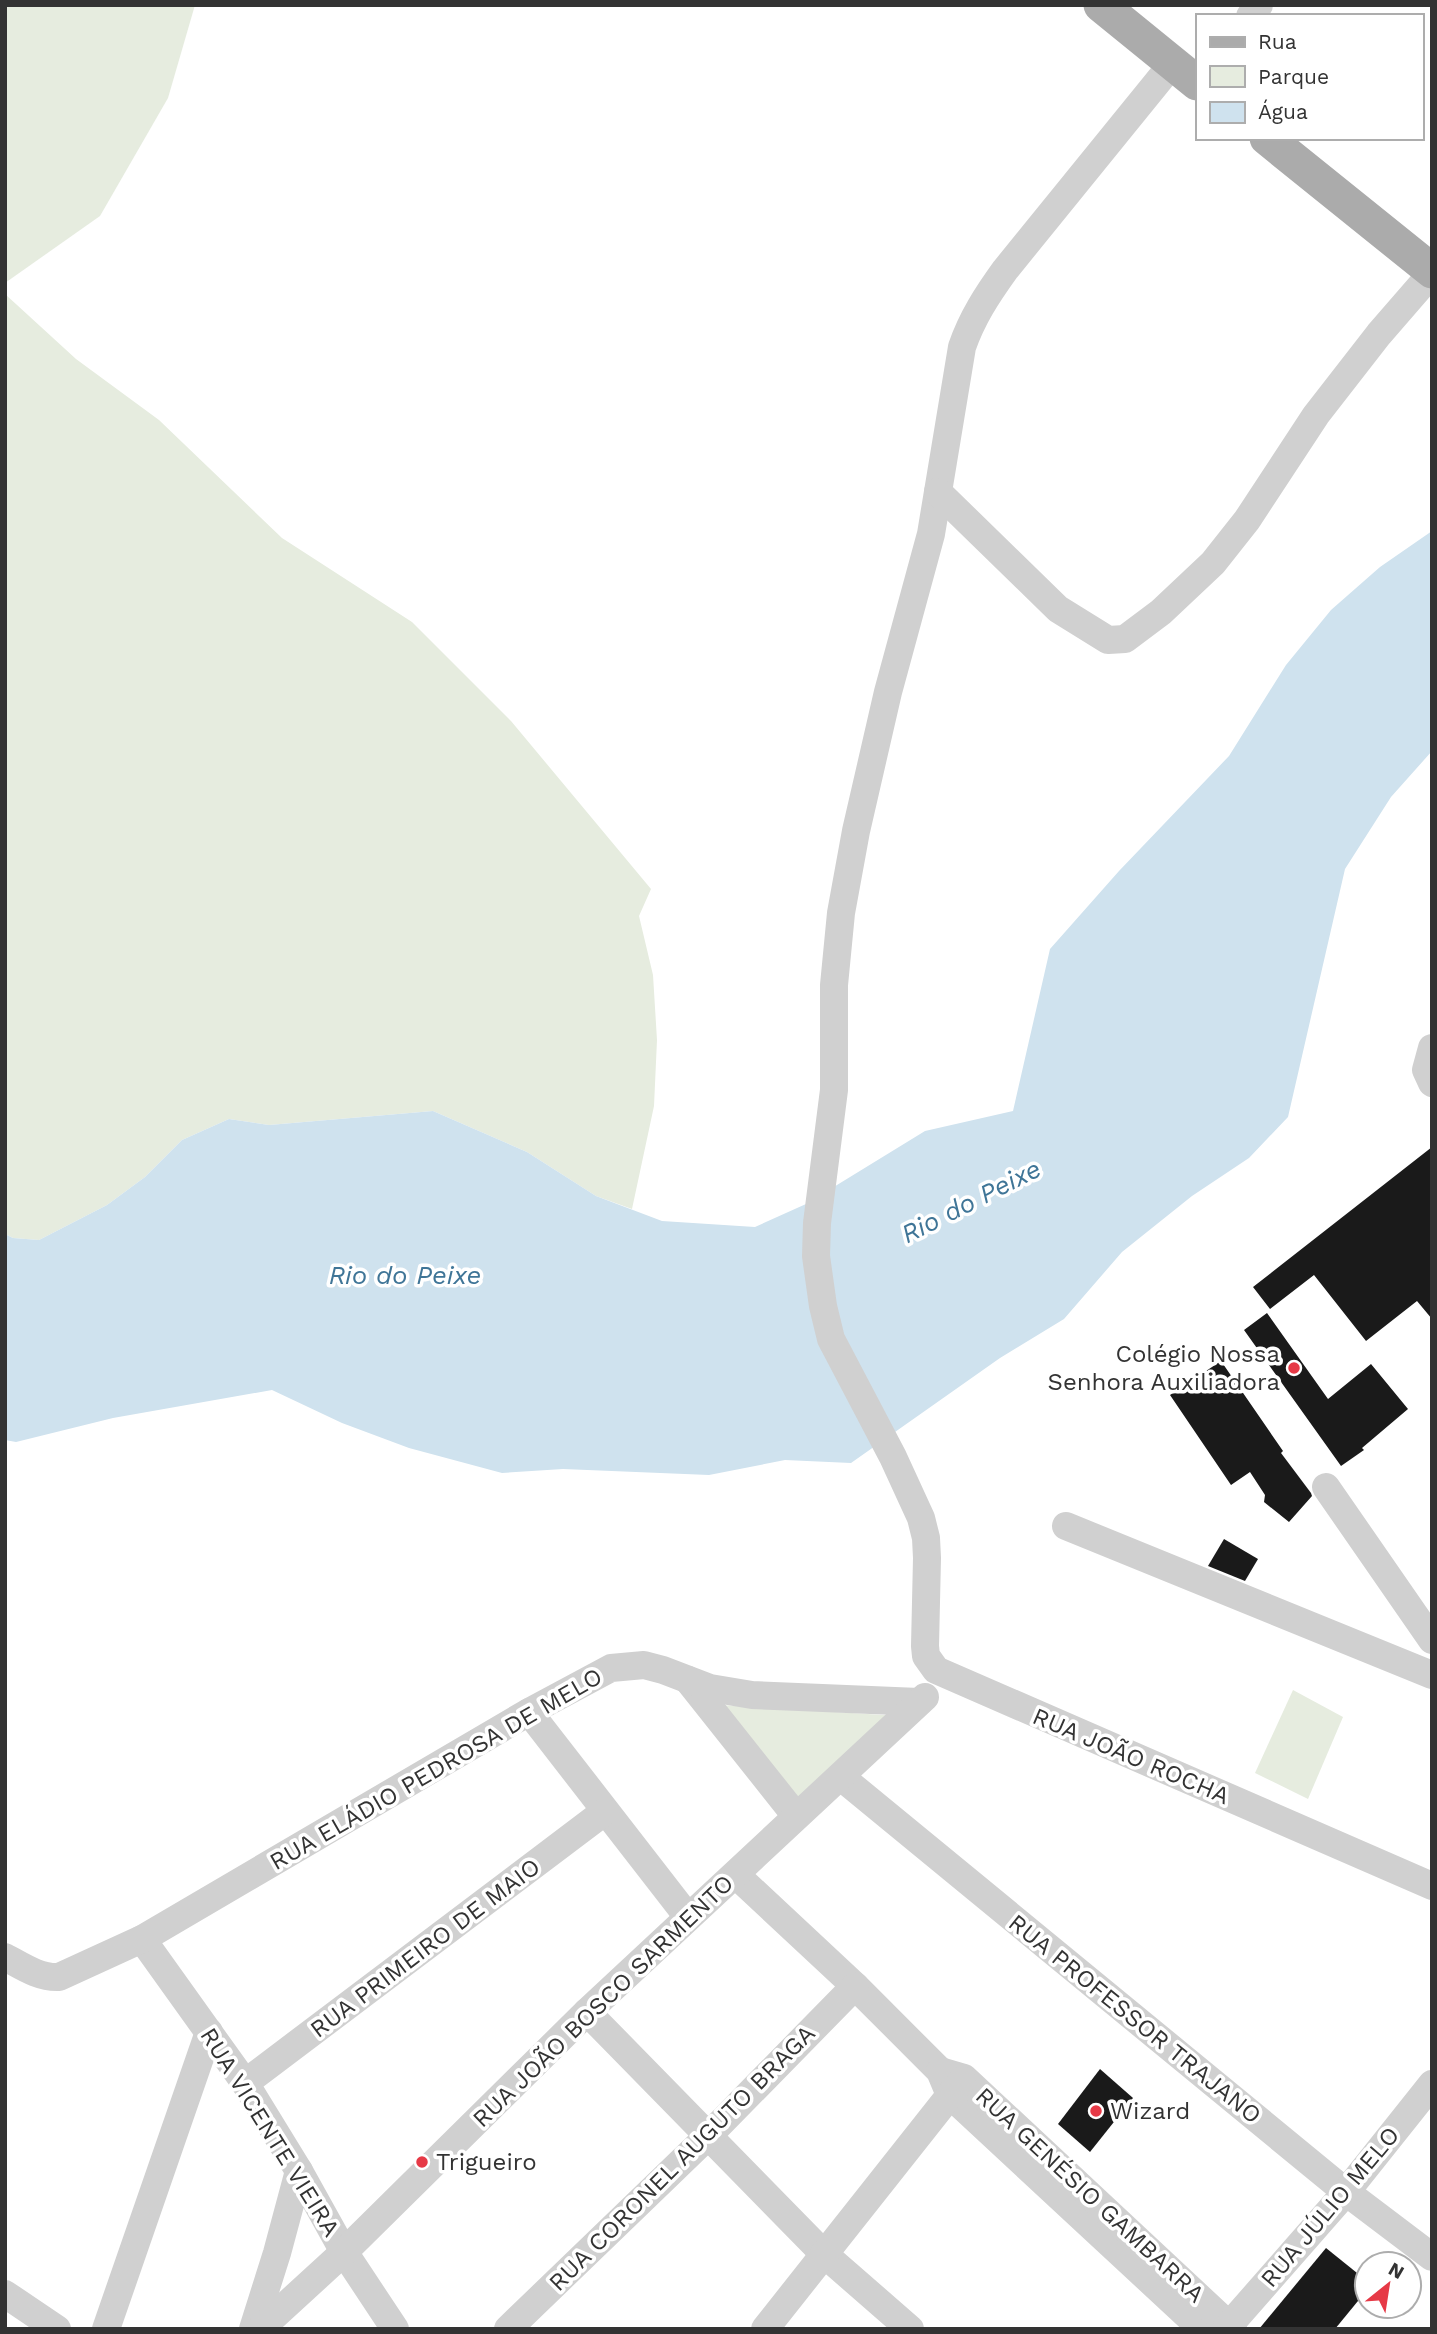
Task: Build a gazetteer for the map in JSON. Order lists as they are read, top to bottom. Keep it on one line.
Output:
{"streets":{"street":["RUA JOÃO ROCHA","RUA ELÁDIO PEDROSA DE MELO","RUA PRIMEIRO DE MAIO","RUA JOÃO BOSCO SARMENTO","RUA PROFESSOR TRAJANO","RUA VICENTE VIEIRA","RUA CORONEL AUGUTO BRAGA","RUA GENÉSIO GAMBARRA","RUA JÚLIO MELO"]},"crossings":[["RUA JOÃO ROCHA","RUA JOÃO BOSCO SARMENTO"],["RUA ELÁDIO PEDROSA DE MELO","RUA JOÃO BOSCO SARMENTO"],["RUA ELÁDIO PEDROSA DE MELO","RUA VICENTE VIEIRA"],["RUA PRIMEIRO DE MAIO","RUA VICENTE VIEIRA"],["RUA JOÃO BOSCO SARMENTO","RUA PROFESSOR TRAJANO"],["RUA JOÃO BOSCO SARMENTO","RUA VICENTE VIEIRA"],["RUA JOÃO BOSCO SARMENTO","RUA GENÉSIO GAMBARRA"],["RUA PROFESSOR TRAJANO","RUA JÚLIO MELO"],["RUA CORONEL AUGUTO BRAGA","RUA GENÉSIO GAMBARRA"],["RUA GENÉSIO GAMBARRA","RUA JÚLIO MELO"]],"water":["Rio do Peixe"],"places":["Colégio Nossa Senhora Auxiliadora","Wizard","Trigueiro"],"legend":["Rua","Parque","Água"],"north":"top right"}
